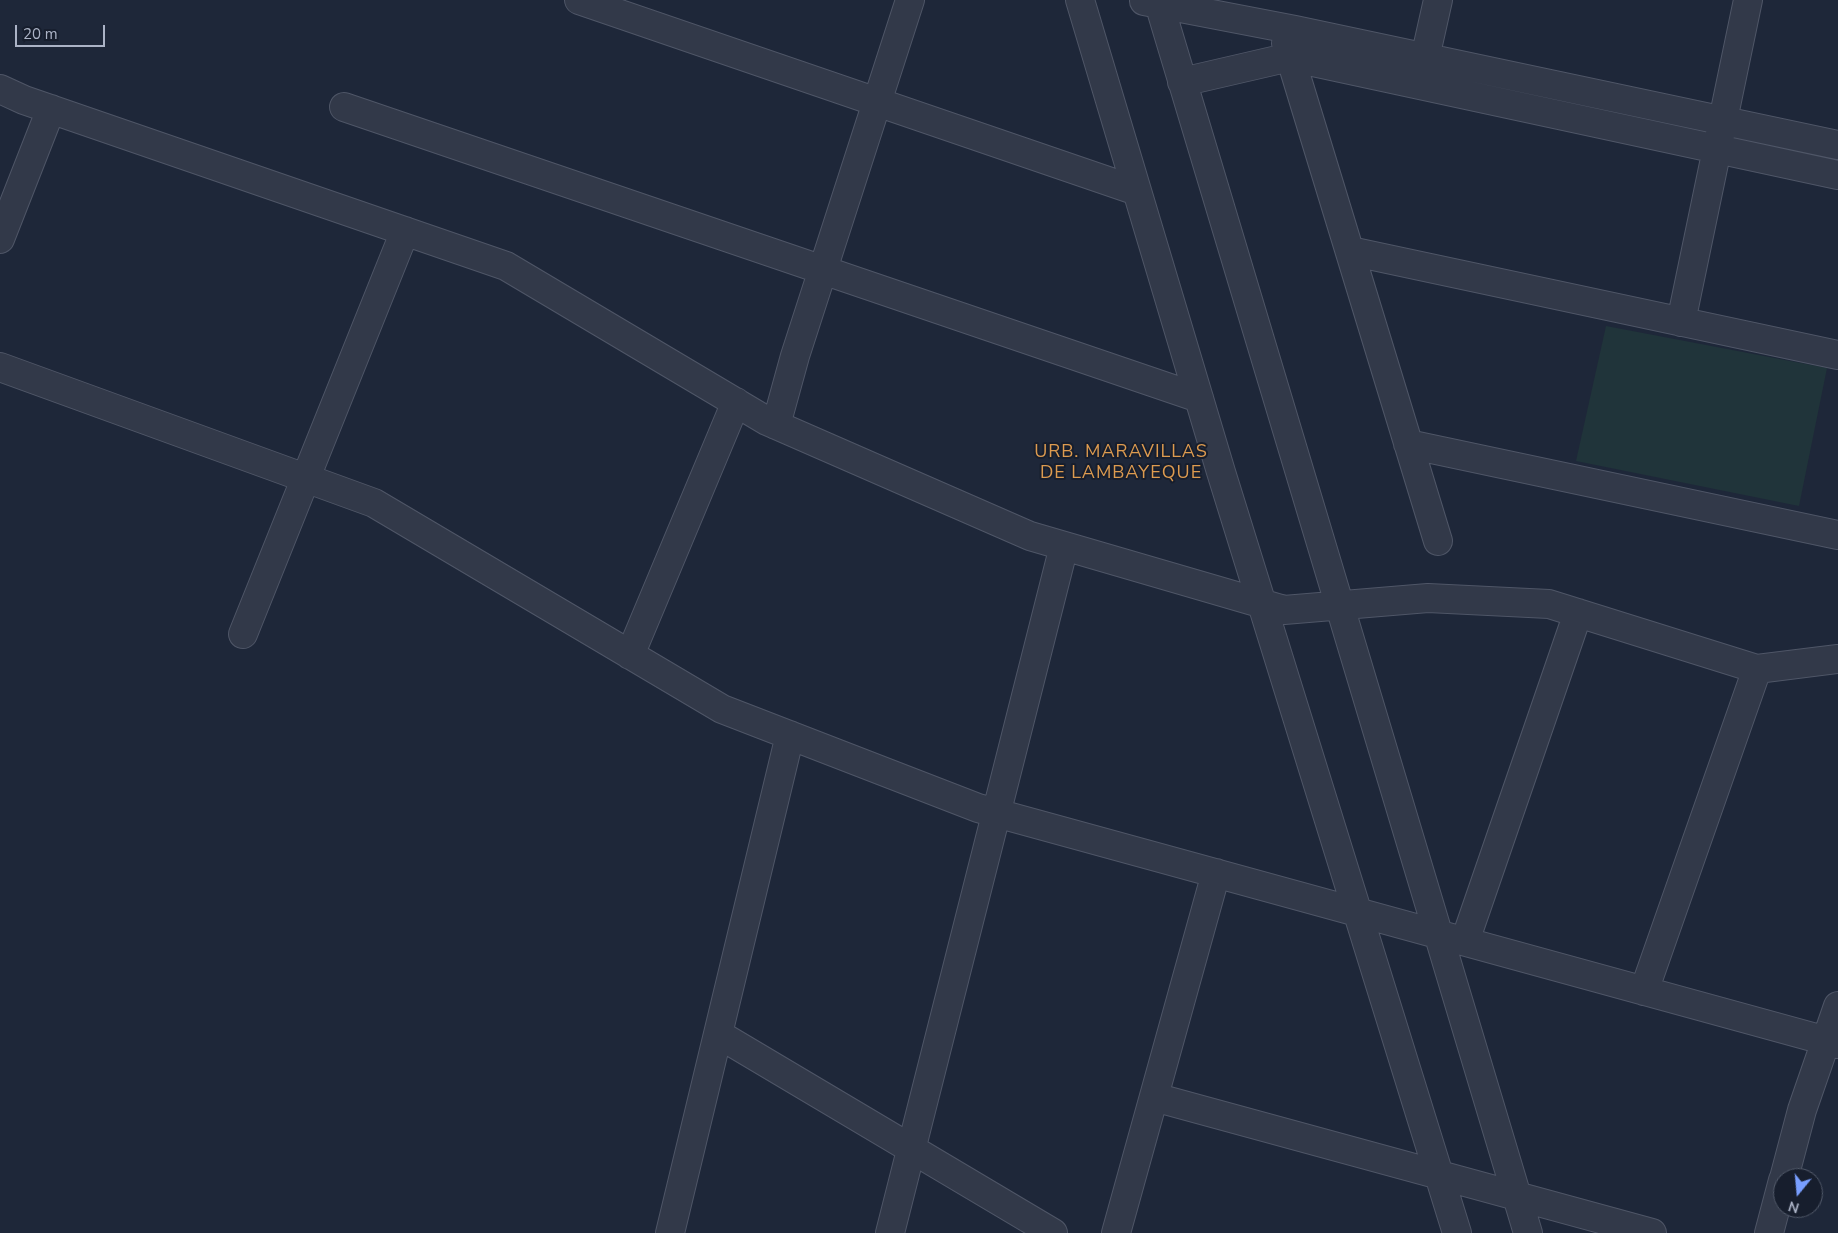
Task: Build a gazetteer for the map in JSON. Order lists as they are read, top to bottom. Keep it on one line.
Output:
{"districts":["URB. MARAVILLAS DE LAMBAYEQUE"],"scale_bar":"20 m","north":"bottom"}
